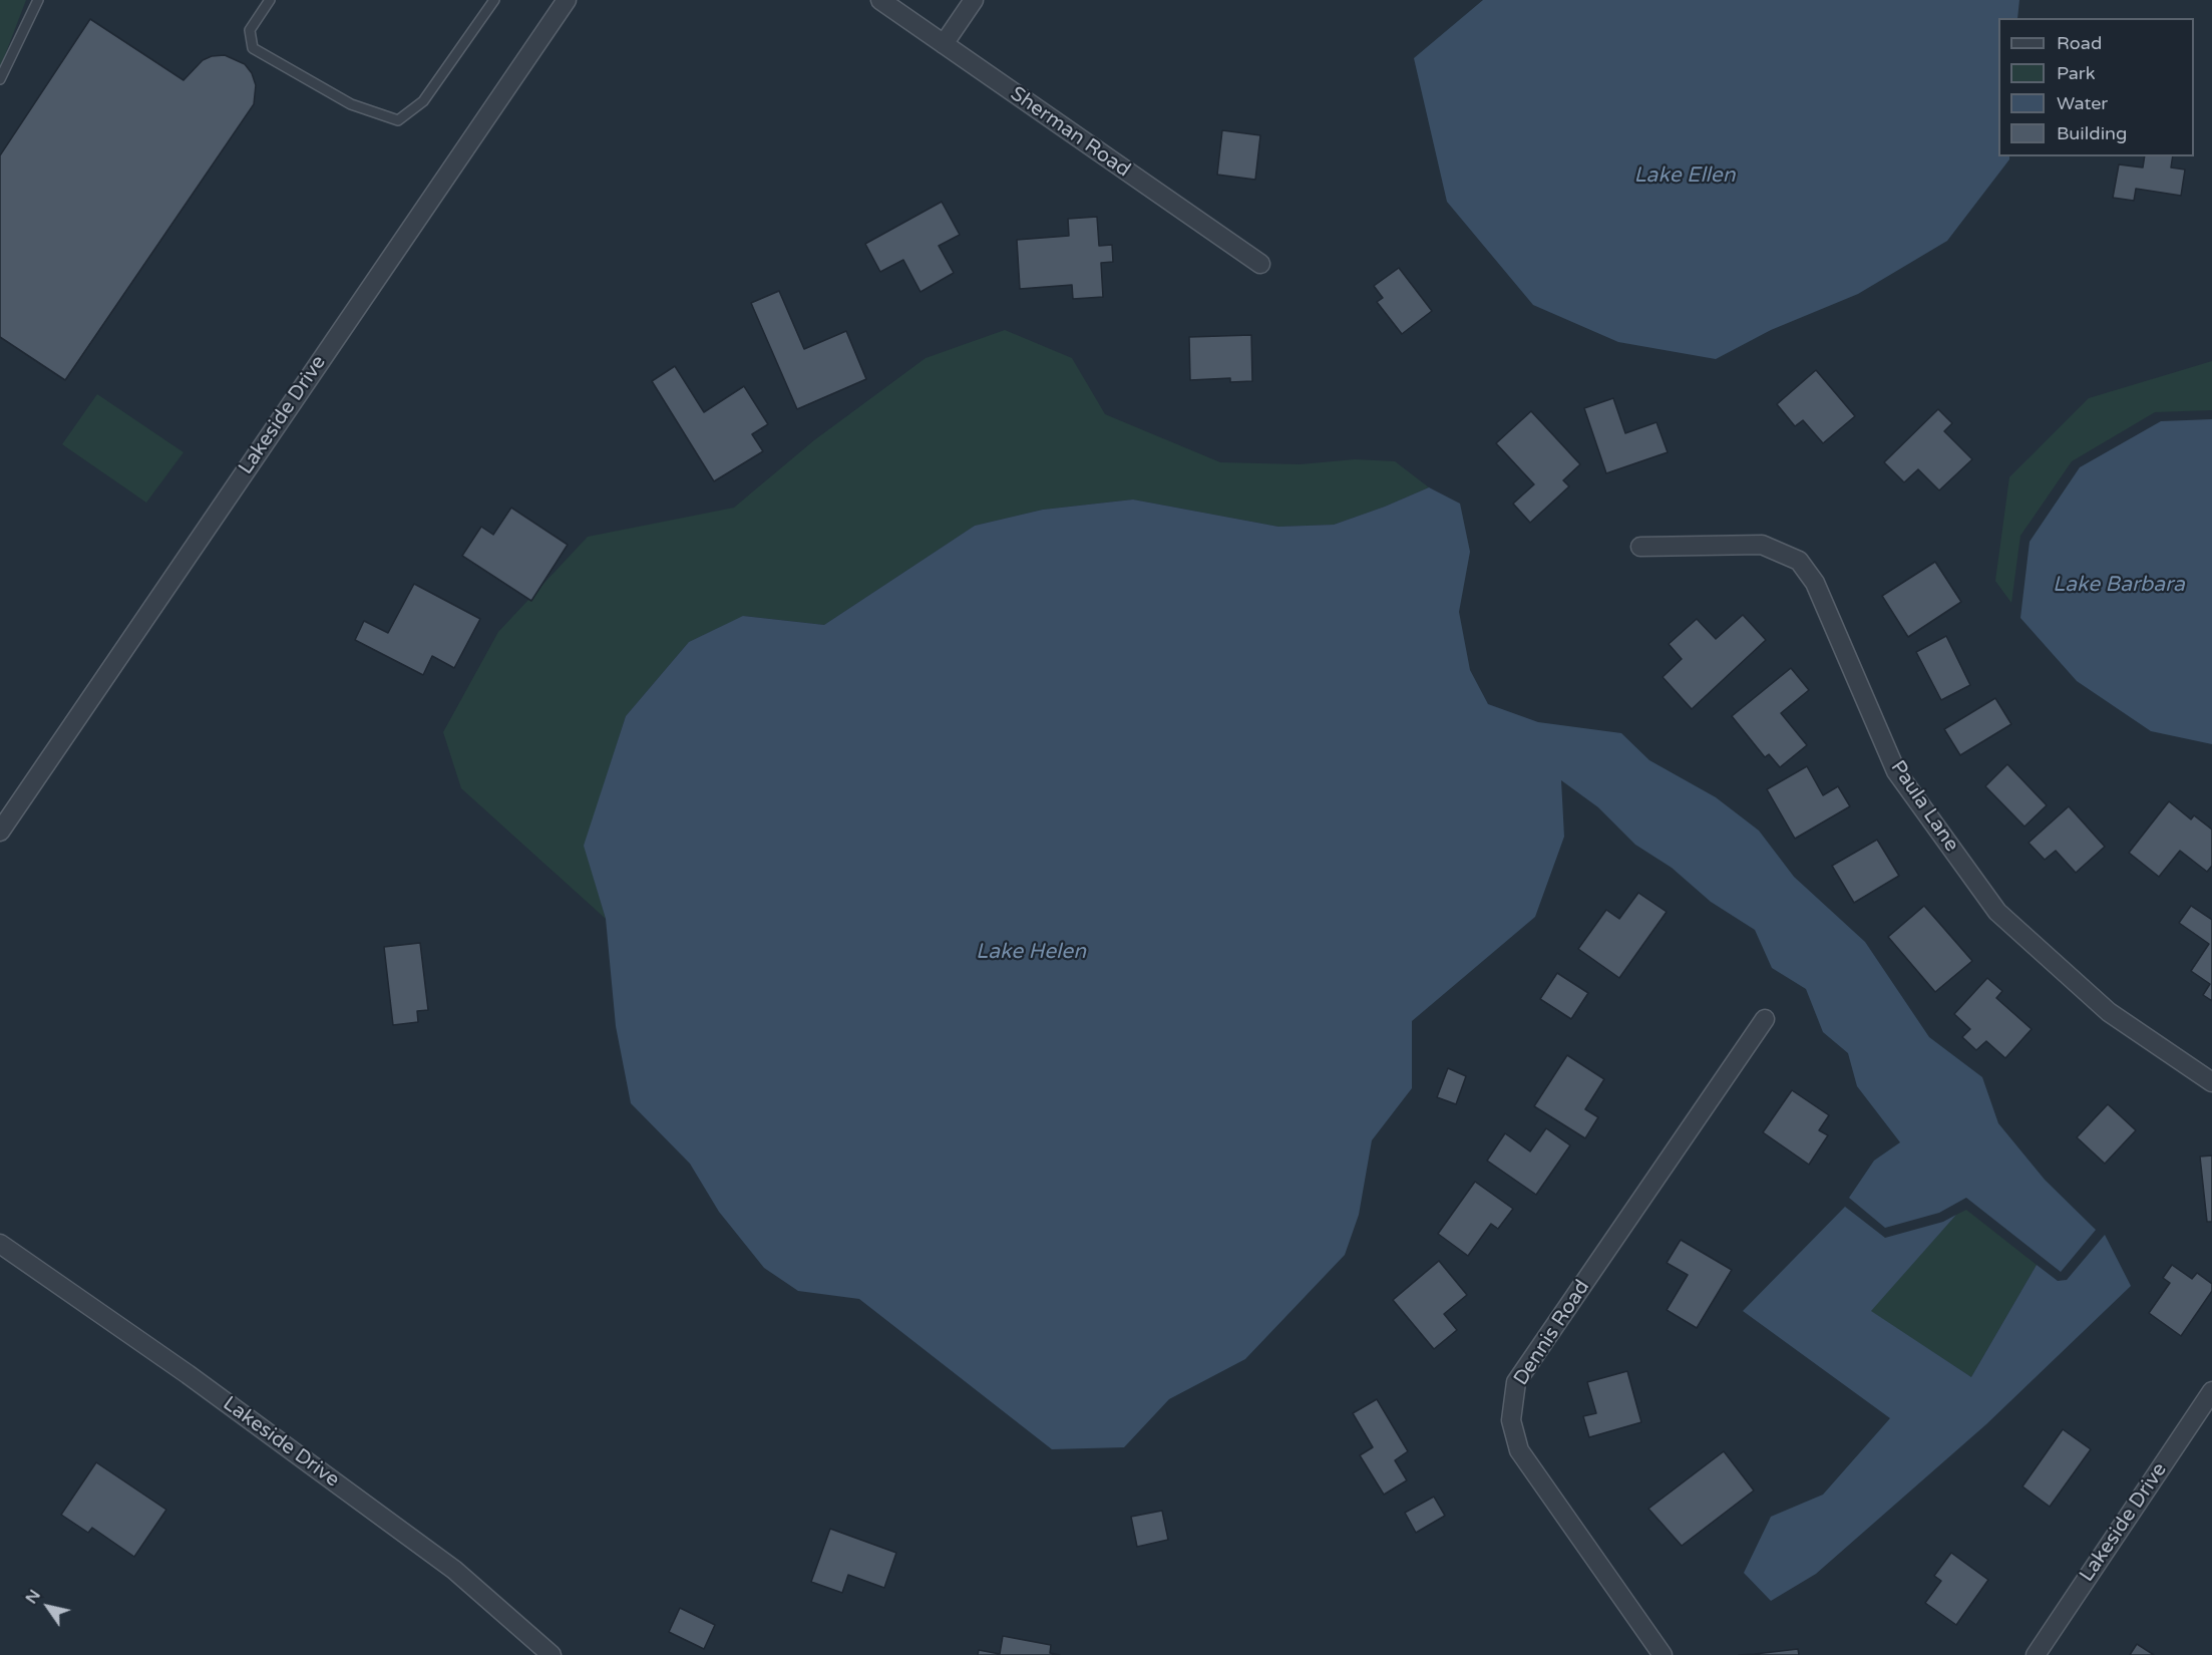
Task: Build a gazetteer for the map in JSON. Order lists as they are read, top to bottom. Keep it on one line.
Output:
{"streets":{"street":["Sherman Road","Lakeside Drive","Paula Lane","Dennis Road"]},"water":["Lake Ellen","Lake Barbara","Lake Helen"],"legend":["Road","Park","Water","Building"],"north":"top left"}
